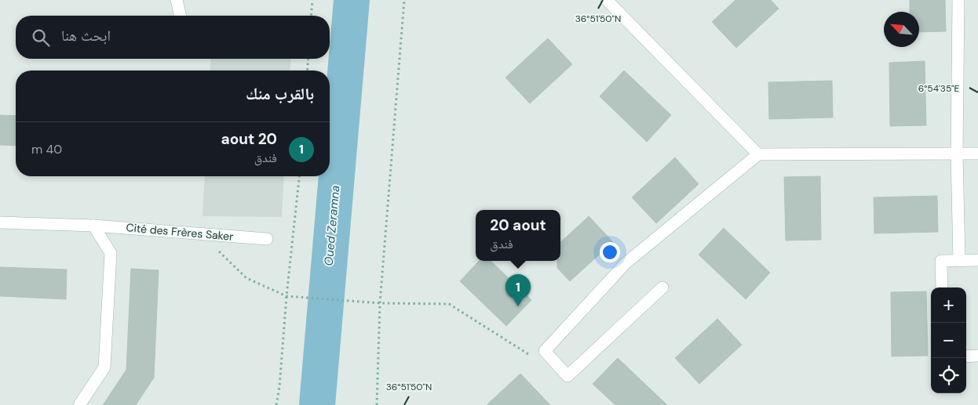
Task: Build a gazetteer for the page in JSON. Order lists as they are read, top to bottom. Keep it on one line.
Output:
{"streets":{"street":["Cité des Frères Saker"]},"water":["Oued Zeramna"],"north":"top left","page":{"search":"ابحث هنا","heading":"بالقرب منك","list":[{"mark":"1","name":"20 aout","note":"فندق","value":"40 m"}],"popup":["20 aout","فندق"],"pins":"1","map_buttons":["+","−"]},"coordinates":["36°51'50\"N","6°54'35\"E"]}
